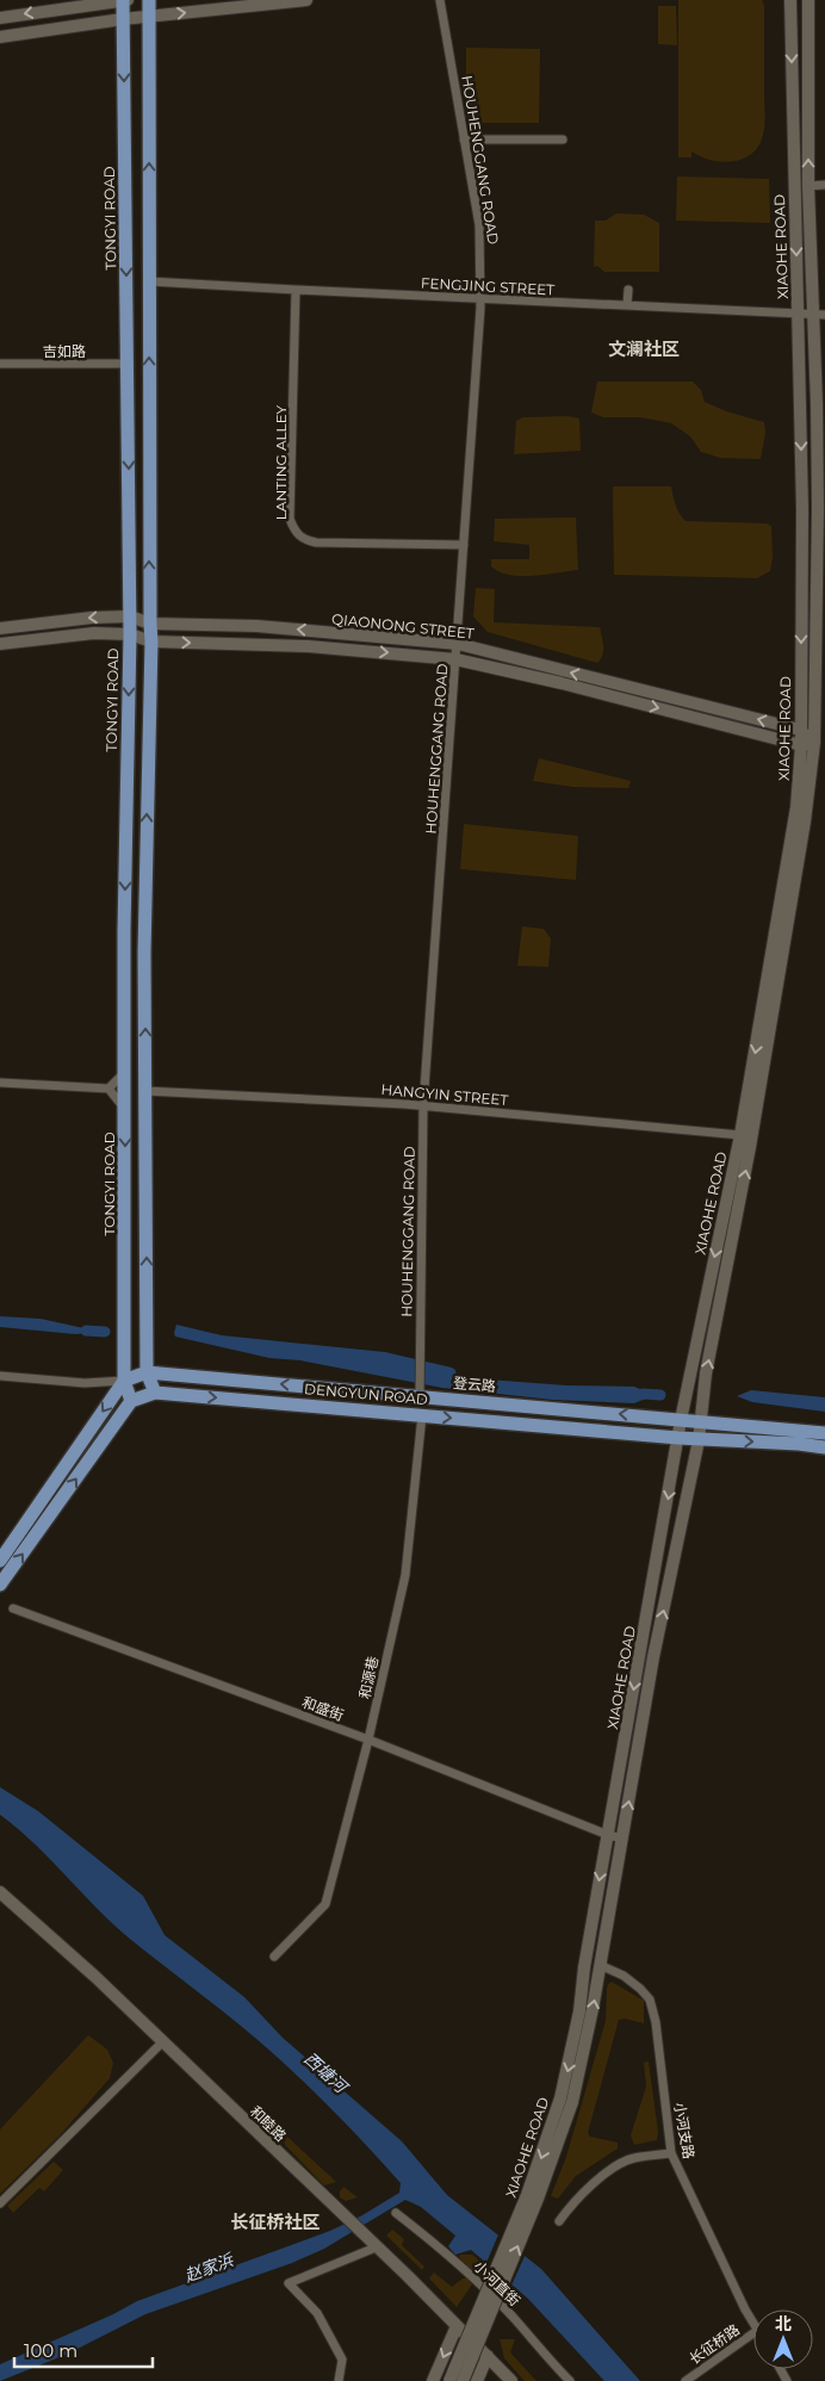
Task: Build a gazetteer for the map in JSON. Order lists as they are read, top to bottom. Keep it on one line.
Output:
{"streets":{"main road":["TONGYI ROAD","XIAOHE ROAD","QIAONONG STREET","登云路","DENGYUN ROAD","和睦路"],"street":["HOUHENGGANG ROAD","FENGJING STREET","吉如路","LANTING ALLEY","HANGYIN STREET","和源巷","和盛街","小河支路","小河直街","长征桥路"]},"crossings":[["HOUHENGGANG ROAD","FENGJING STREET"],["HOUHENGGANG ROAD","LANTING ALLEY"],["HOUHENGGANG ROAD","QIAONONG STREET"],["HOUHENGGANG ROAD","HANGYIN STREET"],["HOUHENGGANG ROAD","登云路"],["TONGYI ROAD","吉如路"],["TONGYI ROAD","QIAONONG STREET"],["TONGYI ROAD","DENGYUN ROAD"],["XIAOHE ROAD","FENGJING STREET"],["XIAOHE ROAD","QIAONONG STREET"],["XIAOHE ROAD","HANGYIN STREET"],["XIAOHE ROAD","登云路"],["XIAOHE ROAD","DENGYUN ROAD"],["XIAOHE ROAD","和盛街"],["XIAOHE ROAD","小河支路"],["FENGJING STREET","LANTING ALLEY"],["登云路","DENGYUN ROAD"],["DENGYUN ROAD","和源巷"],["和源巷","和盛街"]],"one_way":["登云路","DENGYUN ROAD"],"districts":["文澜社区","长征桥社区"],"water":["西塘河","赵家浜"],"scale_bar":"100 m","north":"top"}
